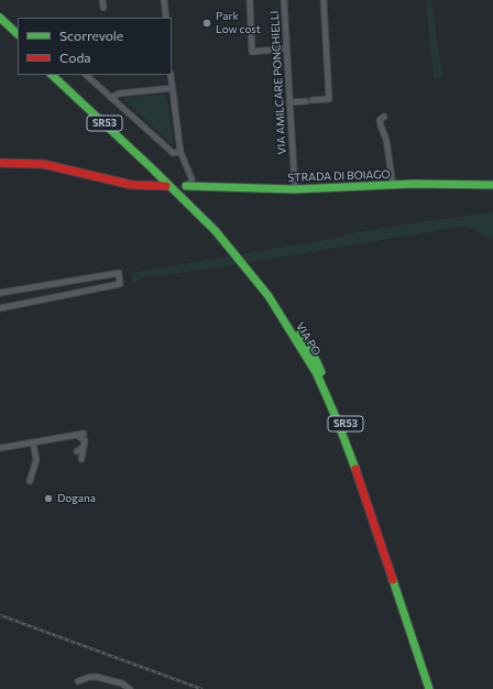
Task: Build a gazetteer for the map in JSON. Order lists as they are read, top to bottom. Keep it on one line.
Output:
{"streets":{"main road":["SR53","STRADA DI BOIAGO","VIA PO"],"street":["VIA AMILCARE PONCHIELLI"]},"crossings":[["VIA AMILCARE PONCHIELLI","STRADA DI BOIAGO"]],"places":["Park Low cost","Dogana"],"legend":["Scorrevole","Coda"]}
